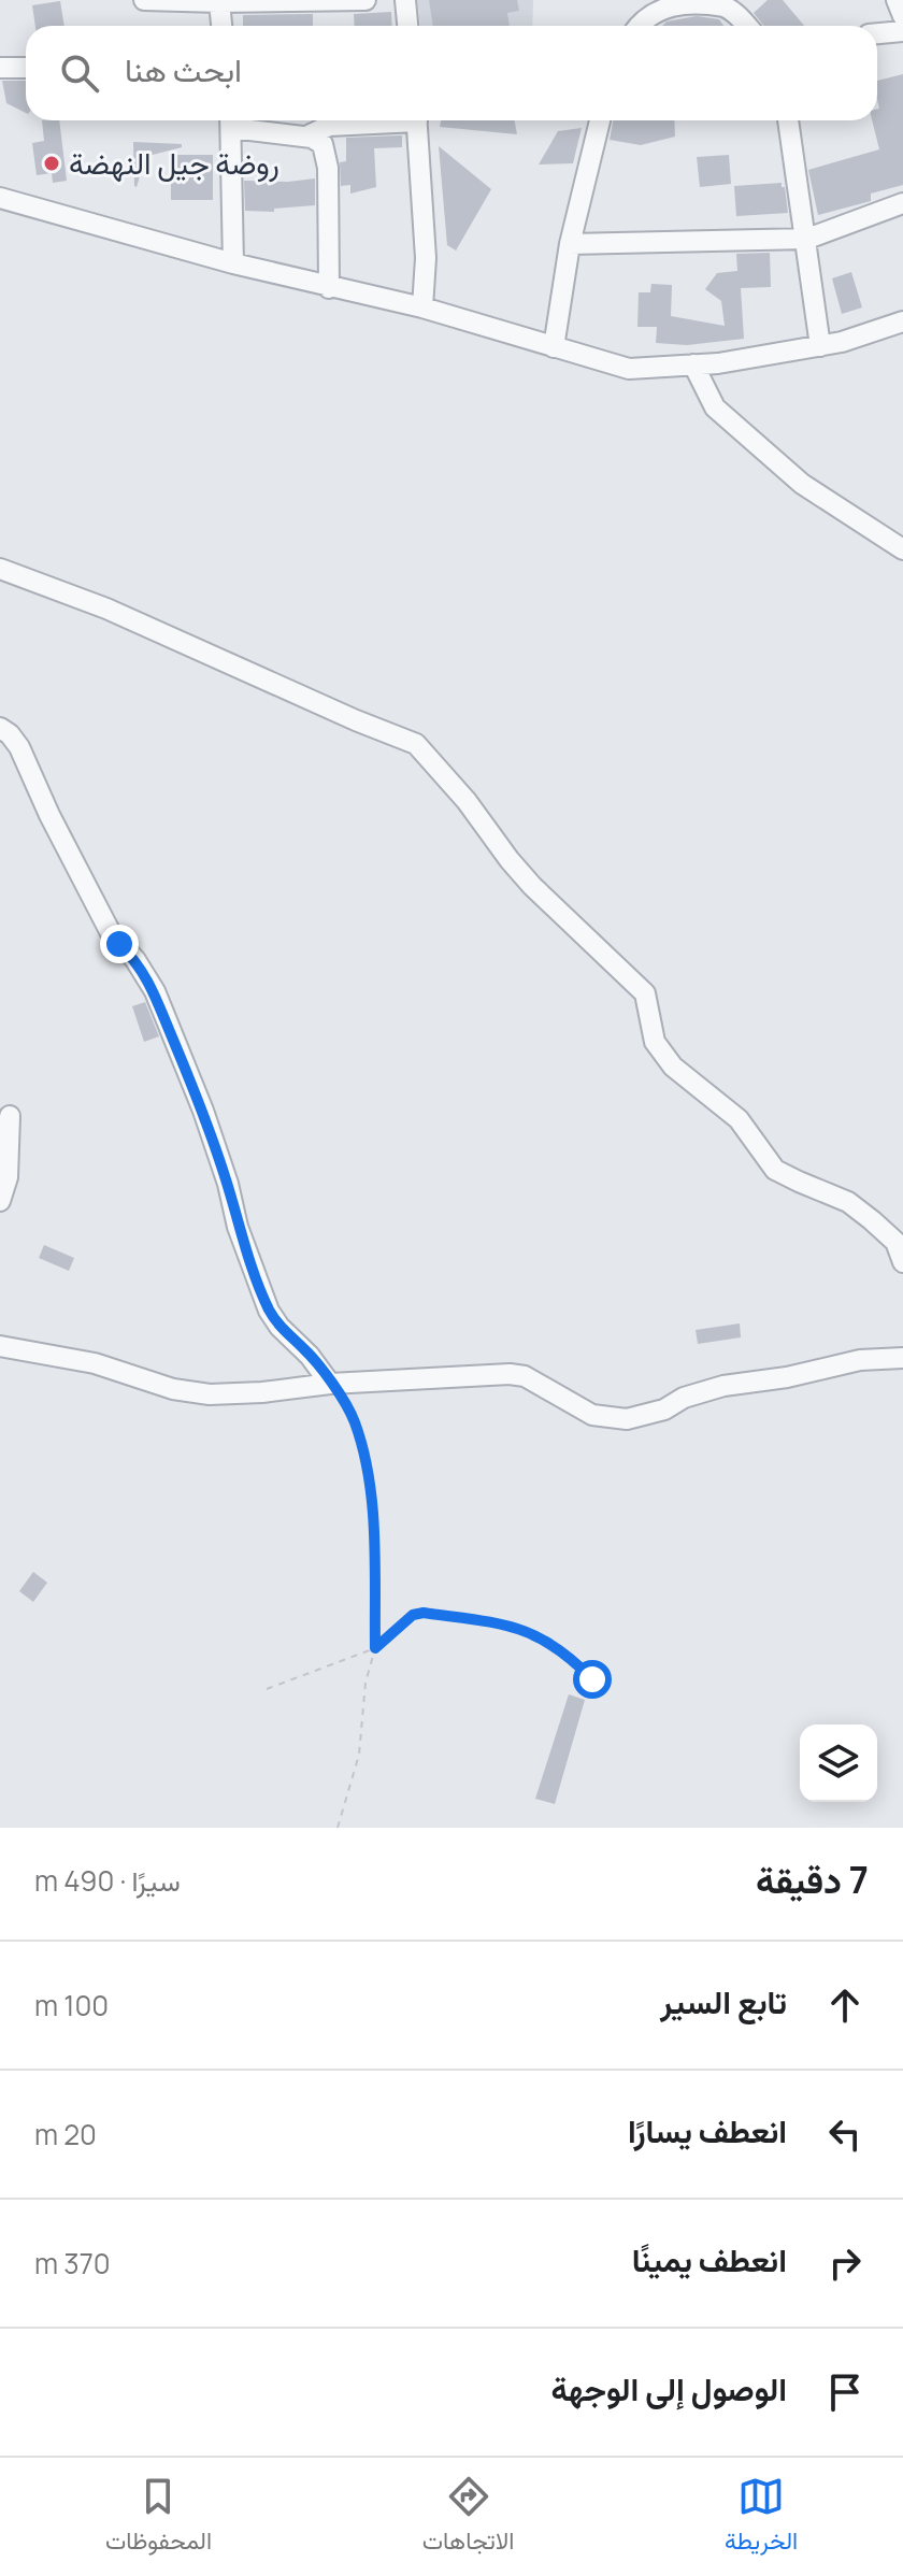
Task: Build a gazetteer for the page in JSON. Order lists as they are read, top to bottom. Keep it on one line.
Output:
{"places":["روضة جيل النهضة"],"page":{"search":"ابحث هنا","heading":["7 دقيقة","سيرًا · 490 m"],"list":[["تابع السير","100 m"],["انعطف يسارًا","20 m"],["انعطف يمينًا","370 m"],"الوصول إلى الوجهة"],"nav":["الخريطة","الاتجاهات","المحفوظات"]}}
